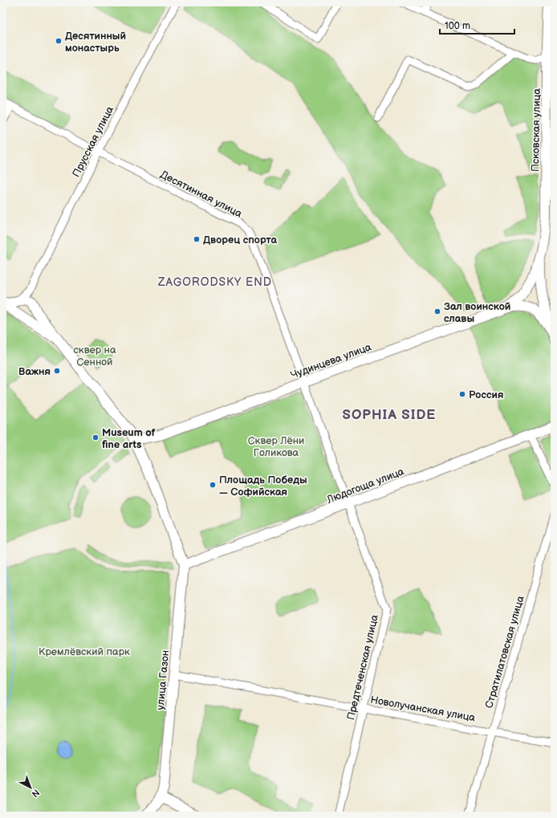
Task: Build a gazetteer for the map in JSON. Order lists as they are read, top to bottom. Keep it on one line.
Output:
{"streets":{"main road":["Псковская улица","Чудинцева улица","Людогоща улица","улица Газон"],"street":["Прусская улица","Десятинная улица","Стратилатовская улица","Предтеченская улица","Новолучанская улица"]},"crossings":[["Псковская улица","Чудинцева улица"],["Прусская улица","Десятинная улица"],["Десятинная улица","Чудинцева улица"],["Десятинная улица","Предтеченская улица"],["Чудинцева улица","Предтеченская улица"],["Людогоща улица","Предтеченская улица"],["Людогоща улица","улица Газон"],["Стратилатовская улица","Новолучанская улица"],["Предтеченская улица","Новолучанская улица"],["улица Газон","Новолучанская улица"]],"districts":["ZAGORODSKY END","SOPHIA SIDE"],"parks":["сквер на Сенной","Сквер Лёни Голикова","Кремлёвский парк"],"places":["Десятинный монастырь","Дворец спорта","Зал воинской славы","Важня","Россия","Museum of fine arts","Площадь Победы — Софийская"],"scale_bar":"100 m","north":"bottom right"}
